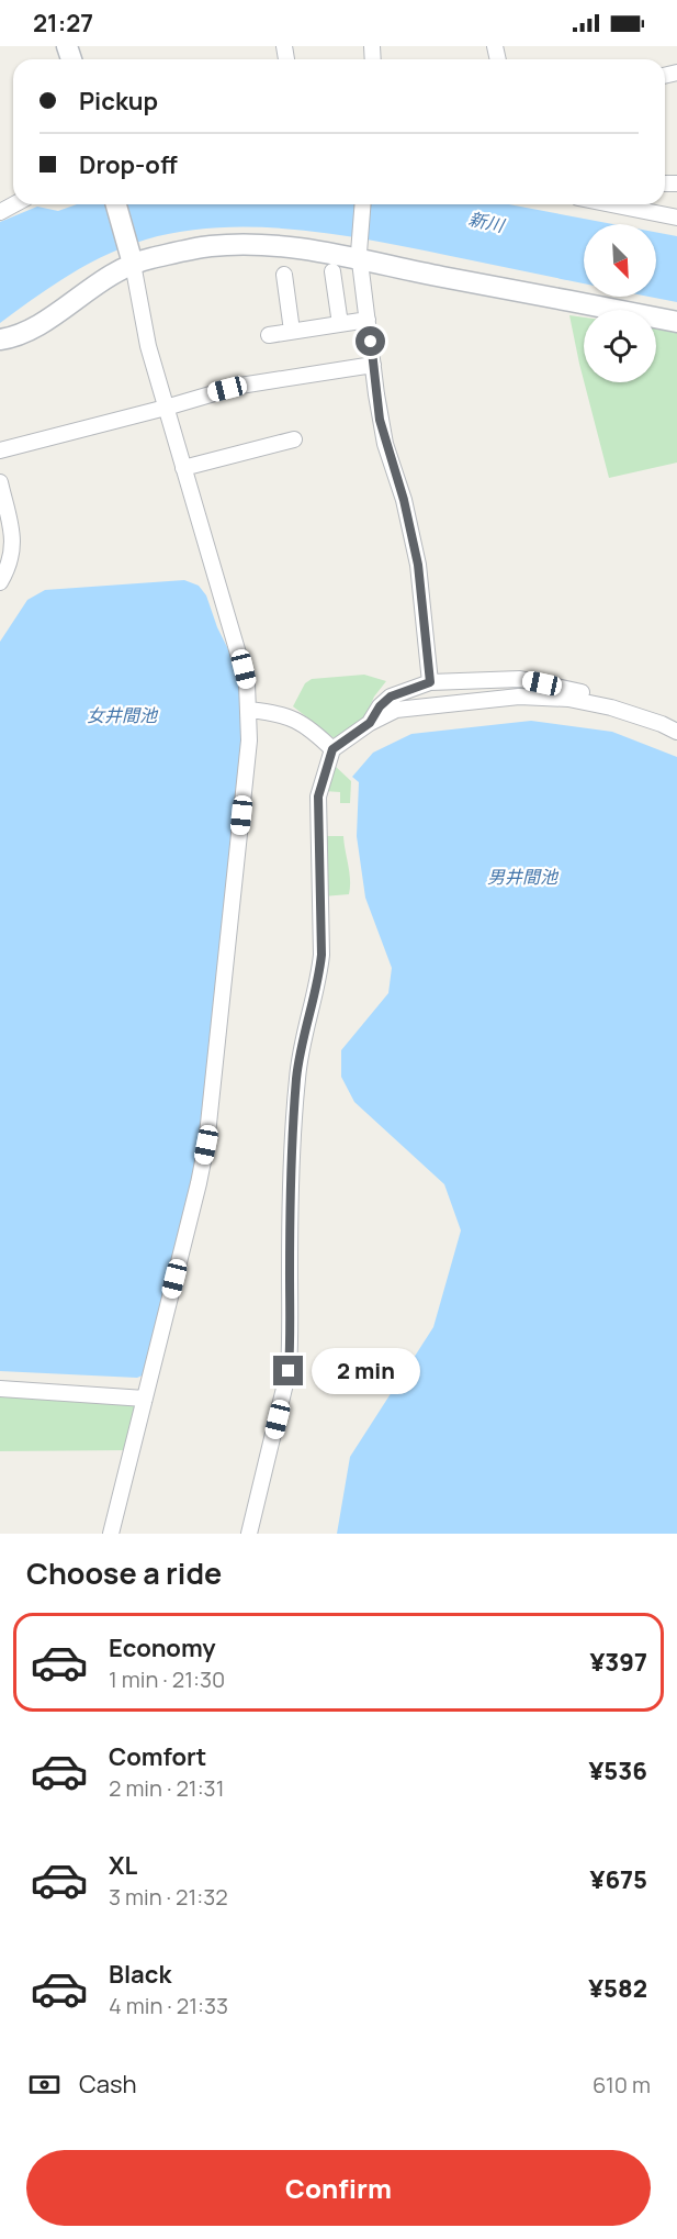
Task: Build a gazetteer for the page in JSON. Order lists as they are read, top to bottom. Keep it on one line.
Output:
{"water":["新川","女井間池","男井間池"],"north":"bottom right","page":{"status":"21:27","banner":["Pickup","Drop-off"],"bubble":"2 min","heading":"Choose a ride","list":[{"name":"Economy","note":"1 min · 21:30","value":"¥397"},{"name":"Comfort","note":"2 min · 21:31","value":"¥536"},{"name":"XL","note":"3 min · 21:32","value":"¥675"},{"name":"Black","note":"4 min · 21:33","value":"¥582"}],"pay":["Cash","610 m"],"buttons":"Confirm"}}
